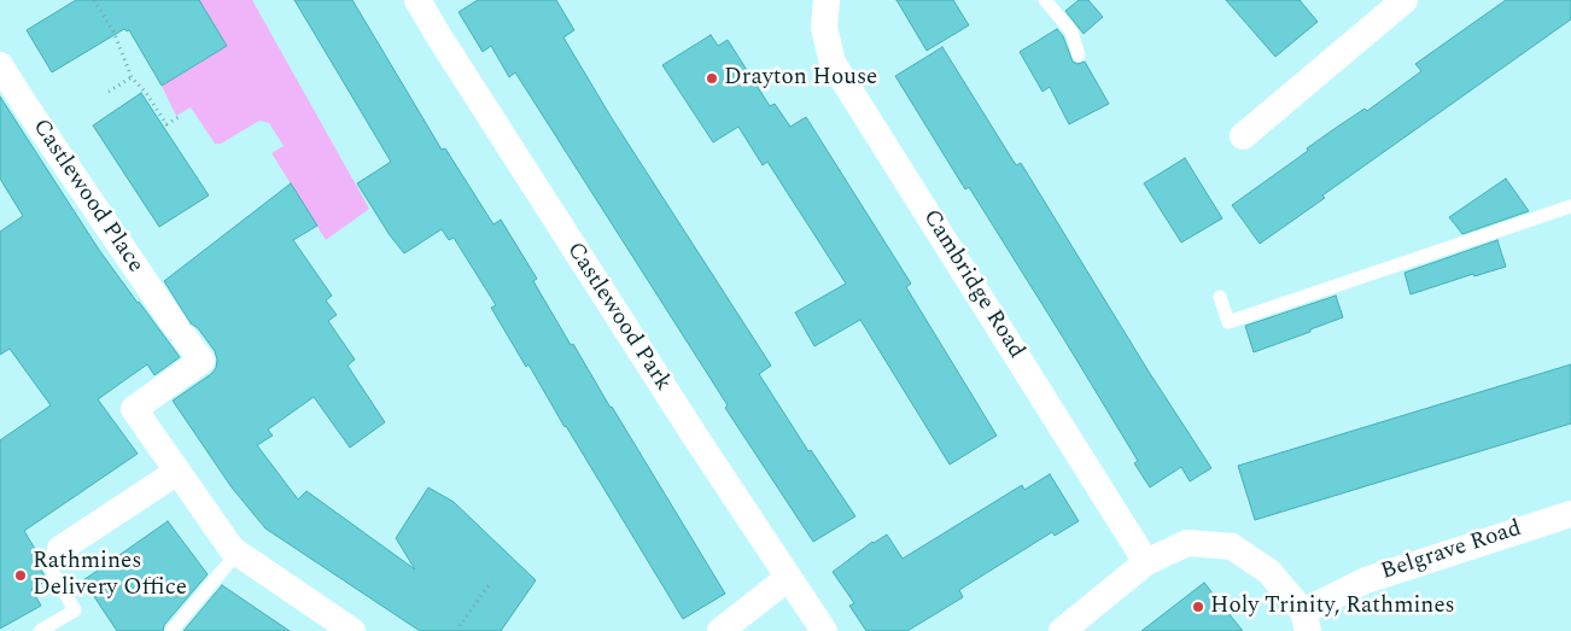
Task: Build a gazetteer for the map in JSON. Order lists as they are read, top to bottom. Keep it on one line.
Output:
{"streets":{"street":["Castlewood Place","Cambridge Road","Castlewood Park","Belgrave Road"]},"places":["Drayton House","Rathmines Delivery Office","Holy Trinity, Rathmines"]}
